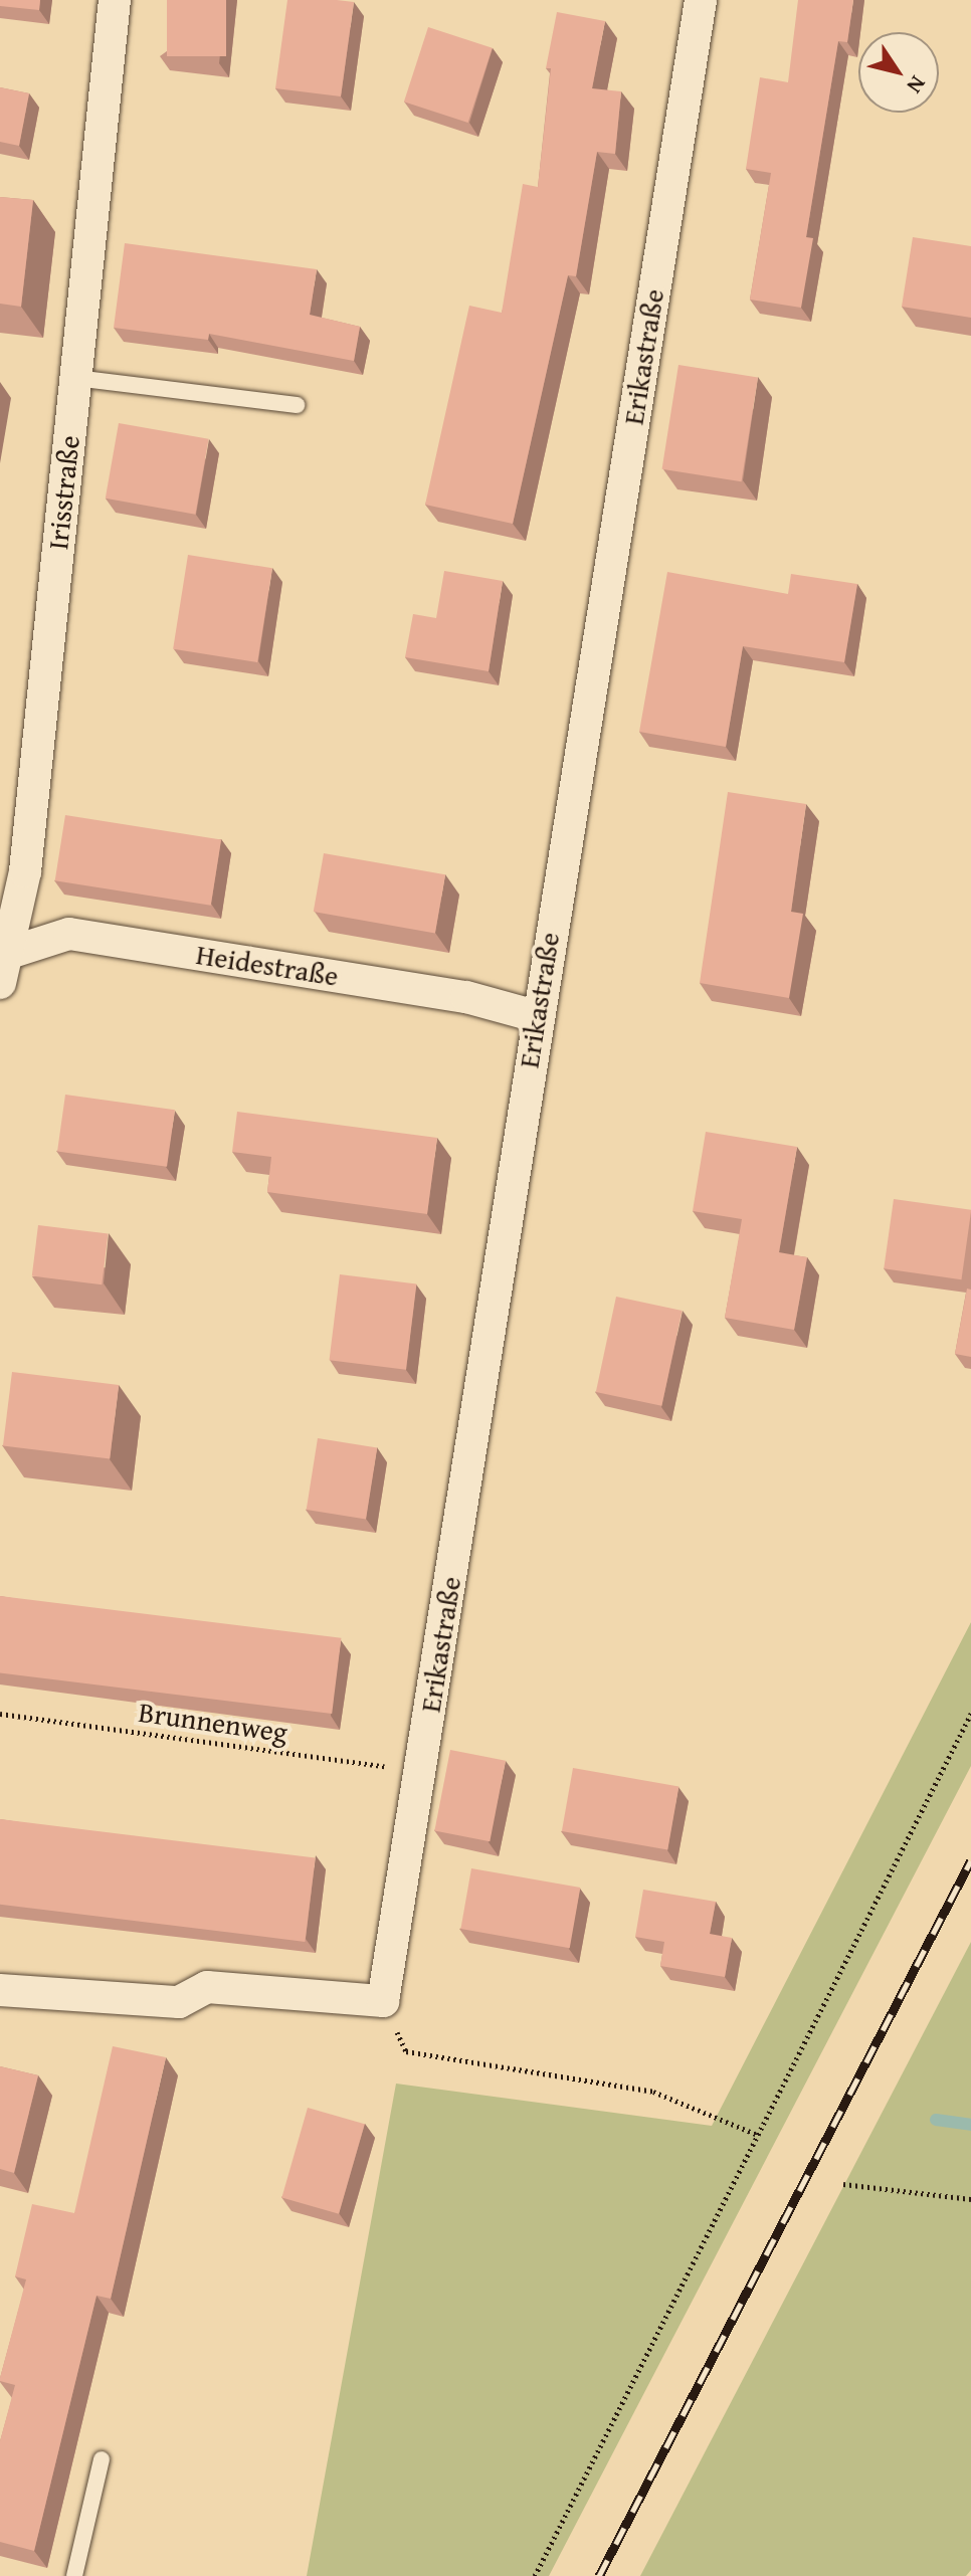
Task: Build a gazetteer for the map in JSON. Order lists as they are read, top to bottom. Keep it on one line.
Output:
{"streets":{"street":["Erikastraße","Irisstraße","Heidestraße"],"path":["Brunnenweg"]},"crossings":[["Erikastraße","Heidestraße"],["Erikastraße","Brunnenweg"],["Irisstraße","Heidestraße"]],"north":"bottom right"}
